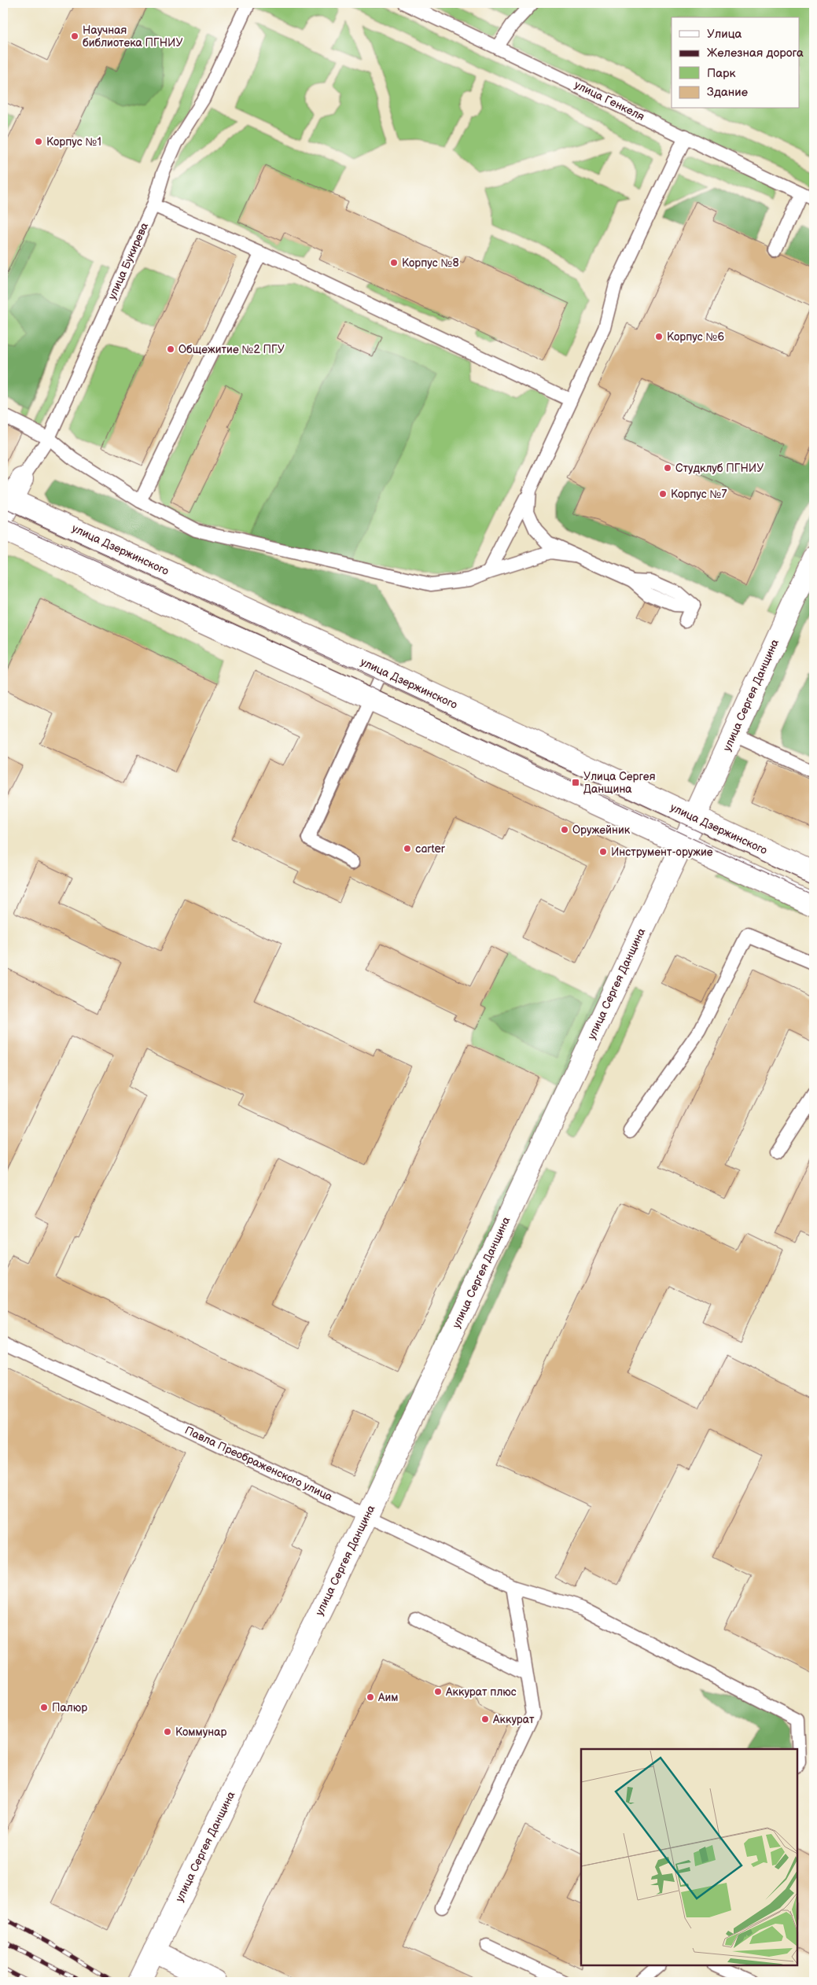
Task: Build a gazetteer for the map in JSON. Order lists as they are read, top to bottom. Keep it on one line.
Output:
{"streets":{"main road":["улица Букирева","улица Дзержинского","улица Сергея Данщина"],"lane":["улица Генкеля","Павла Преображенского улица"]},"crossings":[["улица Букирева","улица Дзержинского"],["улица Дзержинского","улица Сергея Данщина"],["улица Сергея Данщина","Павла Преображенского улица"]],"places":{"other":["Научная библиотека ПГНИУ","Корпус №1","Корпус №8","Корпус №6","Общежитие №2 ПГУ","Студклуб ПГНИУ","Корпус №7","Оружейник","carter","Инструмент-оружие","Аккурат плюс","Аим","Палюр","Аккурат","Коммунар"],"transit":["Улица Сергея Данщина"]},"legend":["Улица","Железная дорога","Парк","Здание"]}
